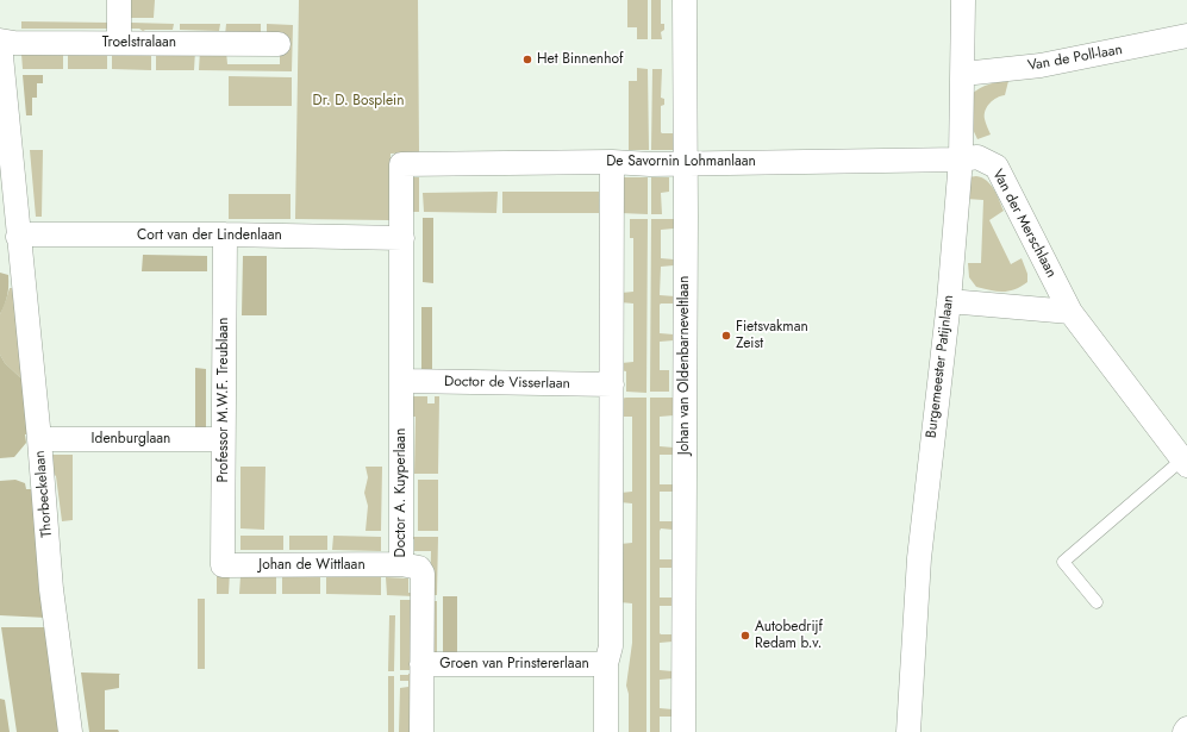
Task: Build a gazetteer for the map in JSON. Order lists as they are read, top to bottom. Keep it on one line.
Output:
{"streets":{"street":["Troelstralaan","Van de Poll-laan","De Savornin Lohmanlaan","Van der Merschlaan","Cort van der Lindenlaan","Johan van Oldenbarneveltlaan","Burgemeester Patijnlaan","Doctor de Visserlaan","Professor M.W.F. Treublaan","Idenburglaan","Doctor A. Kuyperlaan","Thorbeckelaan","Johan de Wittlaan","Groen van Prinstererlaan"]},"crossings":[["Van de Poll-laan","Burgemeester Patijnlaan"],["De Savornin Lohmanlaan","Van der Merschlaan"],["De Savornin Lohmanlaan","Johan van Oldenbarneveltlaan"],["De Savornin Lohmanlaan","Burgemeester Patijnlaan"],["De Savornin Lohmanlaan","Doctor A. Kuyperlaan"],["Van der Merschlaan","Burgemeester Patijnlaan"],["Cort van der Lindenlaan","Professor M.W.F. Treublaan"],["Cort van der Lindenlaan","Doctor A. Kuyperlaan"],["Cort van der Lindenlaan","Thorbeckelaan"],["Doctor de Visserlaan","Doctor A. Kuyperlaan"],["Professor M.W.F. Treublaan","Idenburglaan"],["Professor M.W.F. Treublaan","Johan de Wittlaan"],["Idenburglaan","Thorbeckelaan"],["Doctor A. Kuyperlaan","Johan de Wittlaan"],["Doctor A. Kuyperlaan","Groen van Prinstererlaan"]],"parks":["Dr. D. Bosplein"],"places":["Het Binnenhof","Fietsvakman Zeist","Autobedrijf Redam b.v."]}
